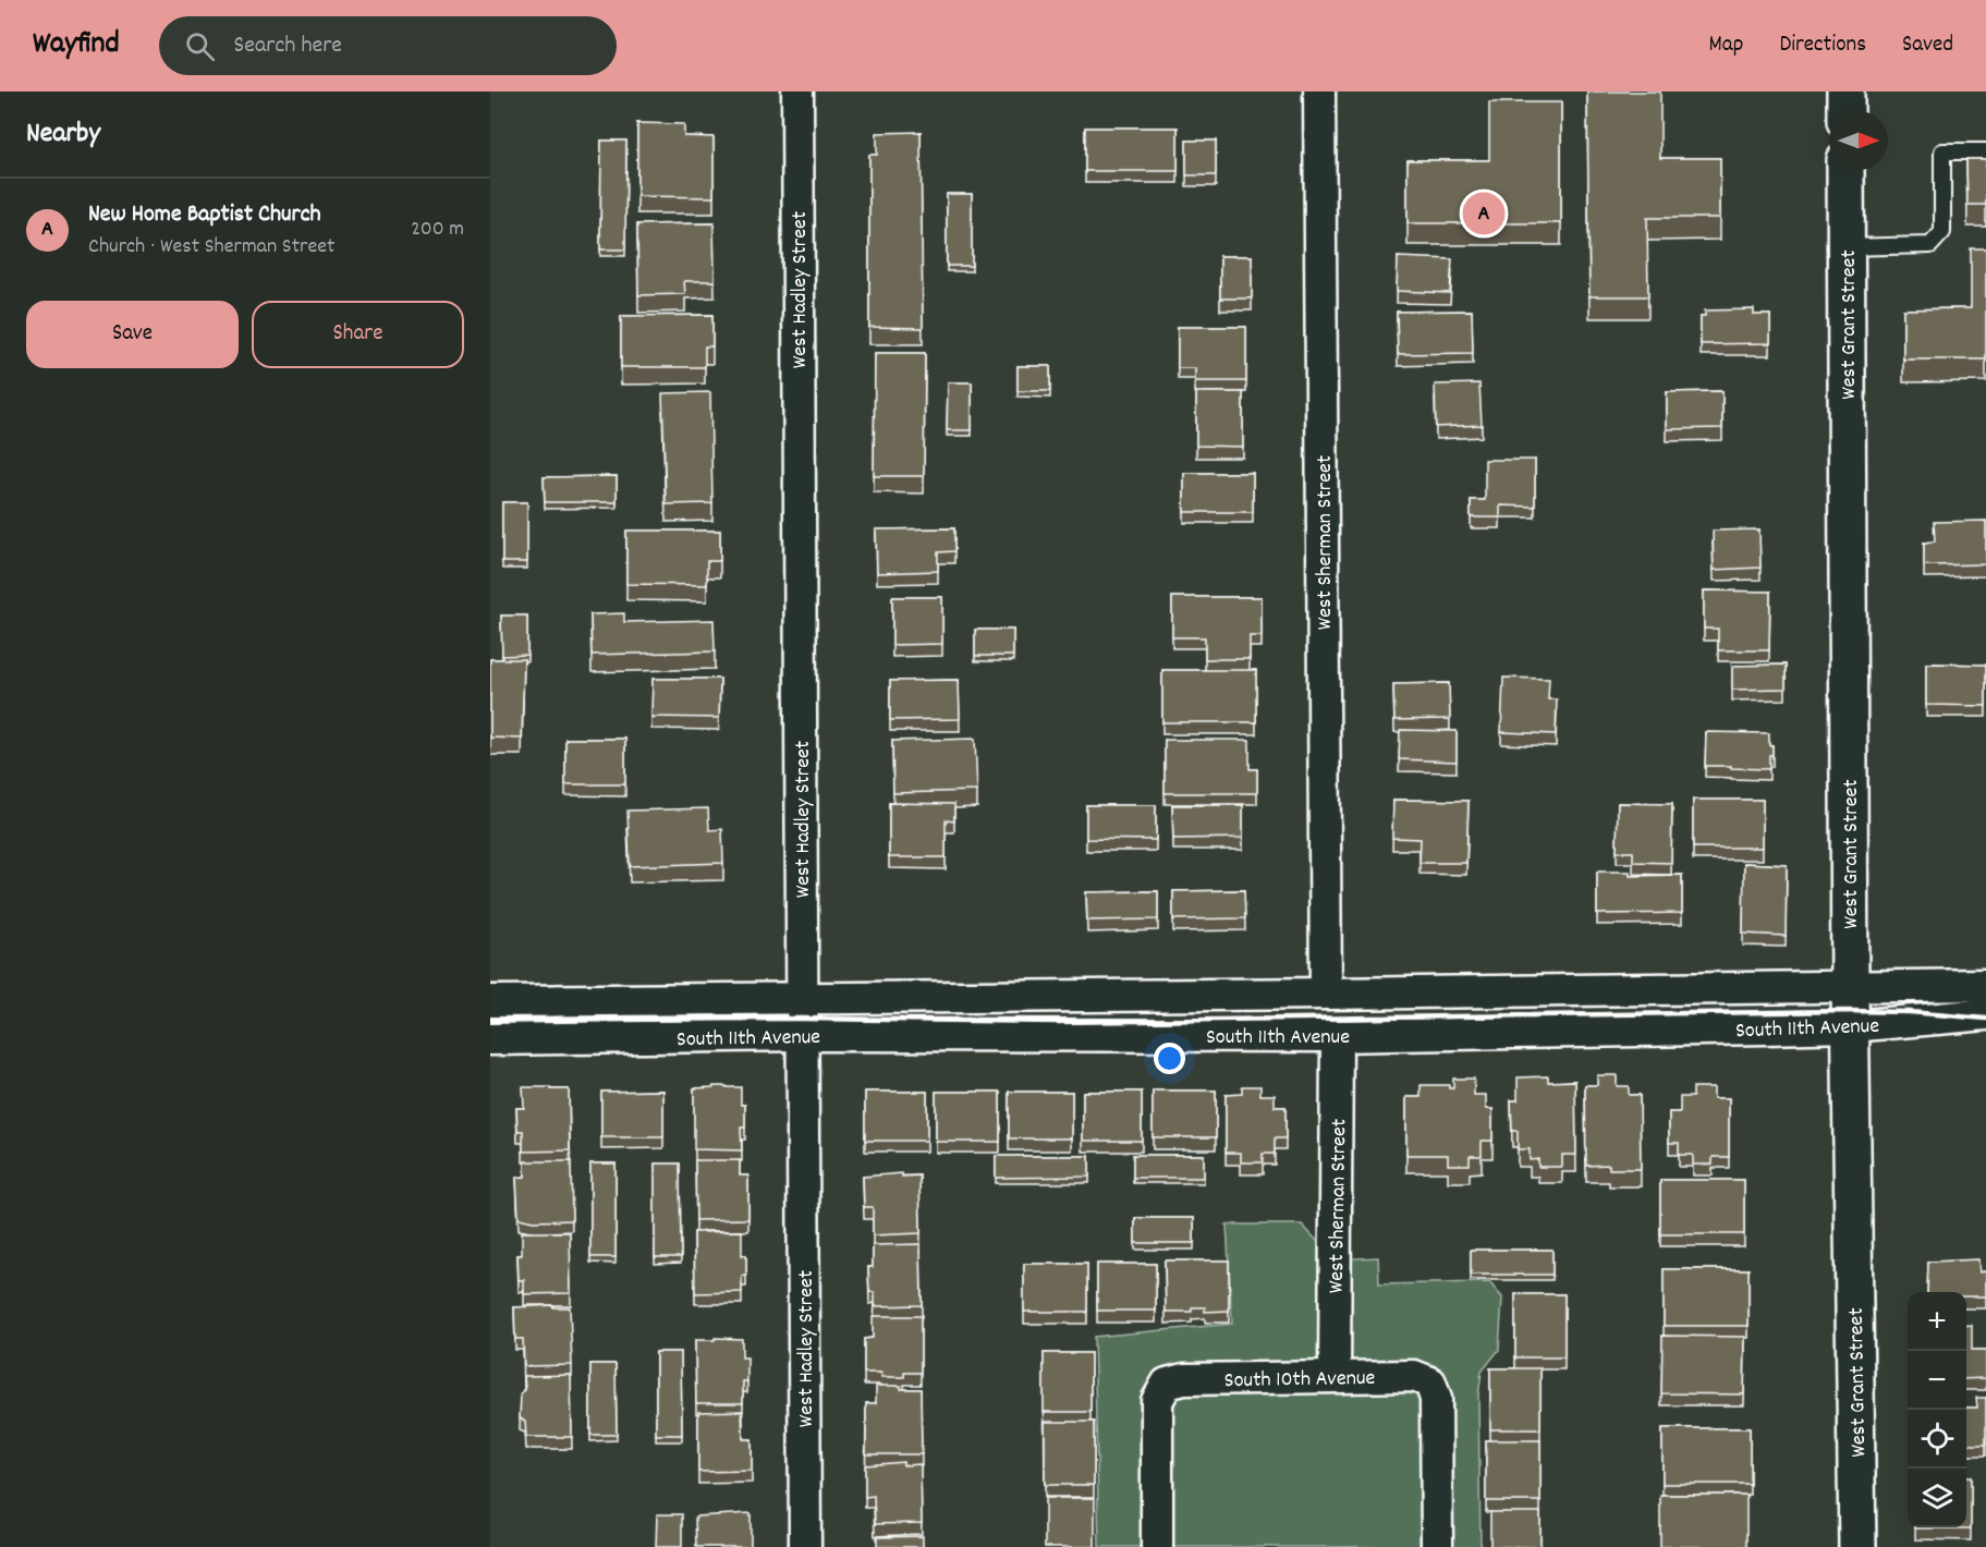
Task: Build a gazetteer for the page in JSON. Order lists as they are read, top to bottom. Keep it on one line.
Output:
{"streets":{"main road":["West Grant Street"],"street":["West Hadley Street","West Sherman Street","South 11th Avenue","South 10th Avenue"]},"crossings":[["West Hadley Street","South 11th Avenue"],["West Grant Street","South 11th Avenue"],["West Sherman Street","South 11th Avenue"],["West Sherman Street","South 10th Avenue"]],"north":"right","page":{"header":"Wayfind","search":"Search here","nav":["Map","Directions","Saved"],"heading":"Nearby","list":[{"mark":"A","name":"New Home Baptist Church","note":"Church · West Sherman Street","value":"200 m"}],"pins":"A","buttons":["Save","Share"],"map_buttons":["+","−"]}}
